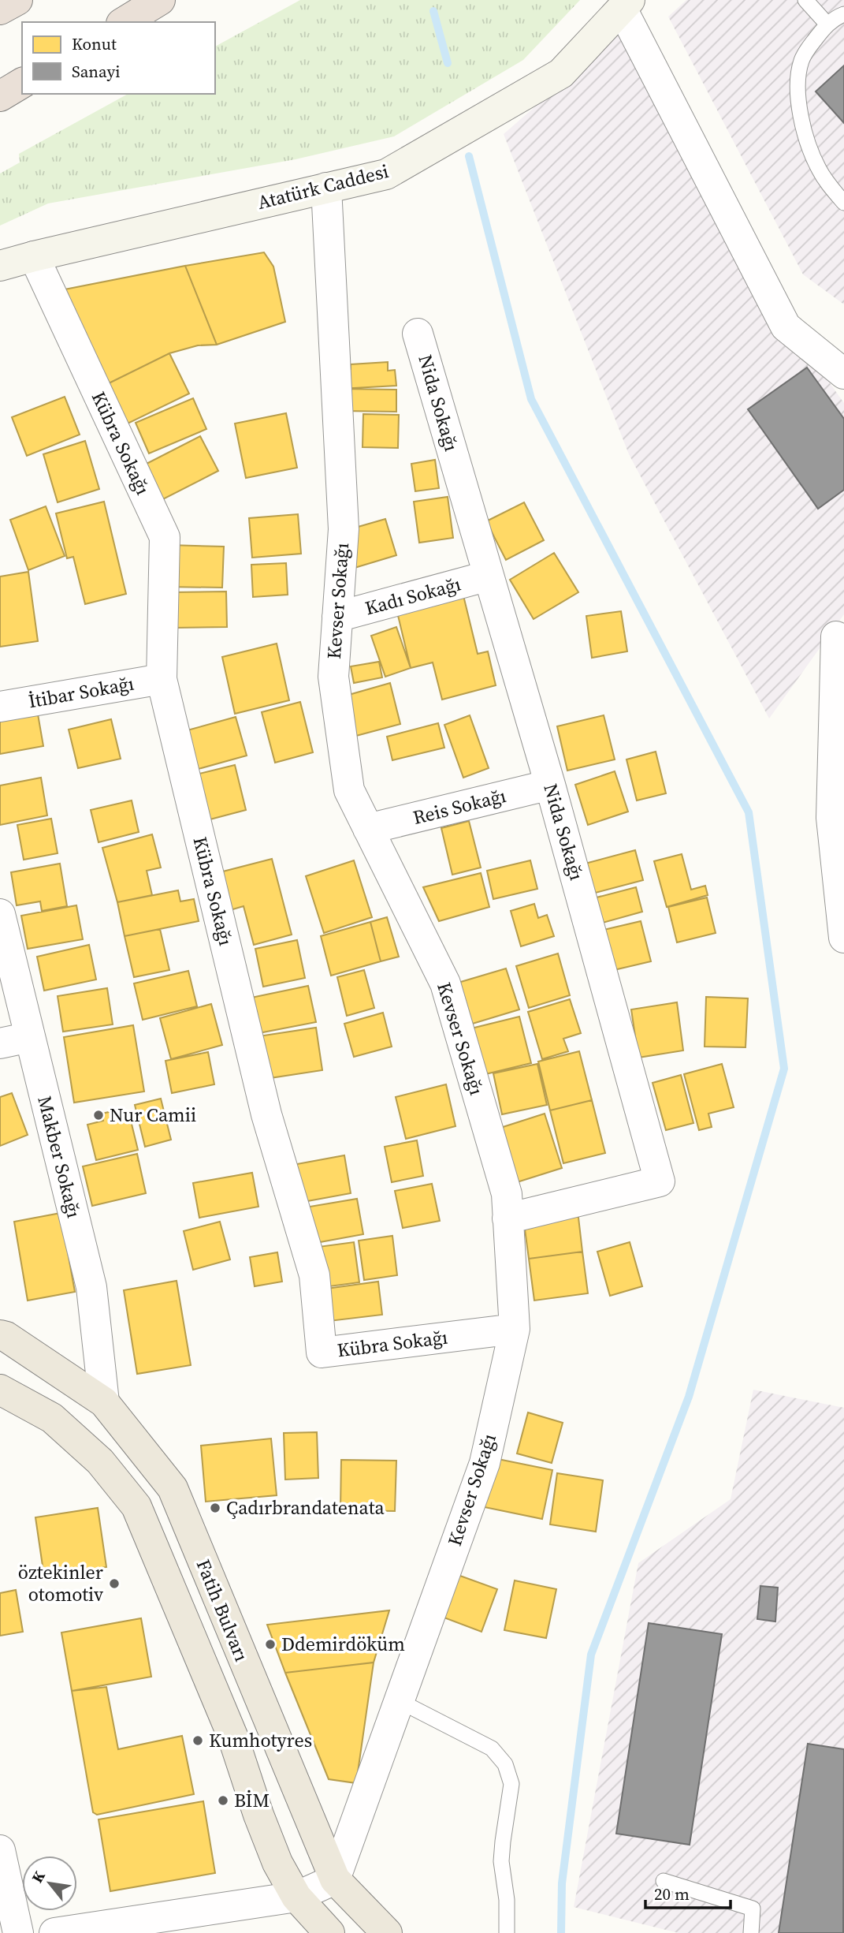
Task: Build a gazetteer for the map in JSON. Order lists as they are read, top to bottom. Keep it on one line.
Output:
{"streets":{"main road":["Fatih Bulvarı"],"street":["Atatürk Caddesi","Nida Sokağı","Kübra Sokağı","Kadı Sokağı","Kevser Sokağı","İtibar Sokağı","Reis Sokağı","Makber Sokağı"]},"crossings":[["Atatürk Caddesi","Kübra Sokağı"],["Atatürk Caddesi","Kevser Sokağı"],["Nida Sokağı","Kadı Sokağı"],["Nida Sokağı","Kevser Sokağı"],["Nida Sokağı","Reis Sokağı"],["Kübra Sokağı","Kevser Sokağı"],["Kübra Sokağı","İtibar Sokağı"],["Kadı Sokağı","Kevser Sokağı"],["Kevser Sokağı","Reis Sokağı"],["Kevser Sokağı","Fatih Bulvarı"],["Makber Sokağı","Fatih Bulvarı"]],"places":["Nur Camii","Çadırbrandatenata","öztekinler otomotiv","Ddemirdöküm","Kumhotyres","BİM"],"legend":["Konut","Sanayi"],"scale_bar":"20 m","north":"top left"}
